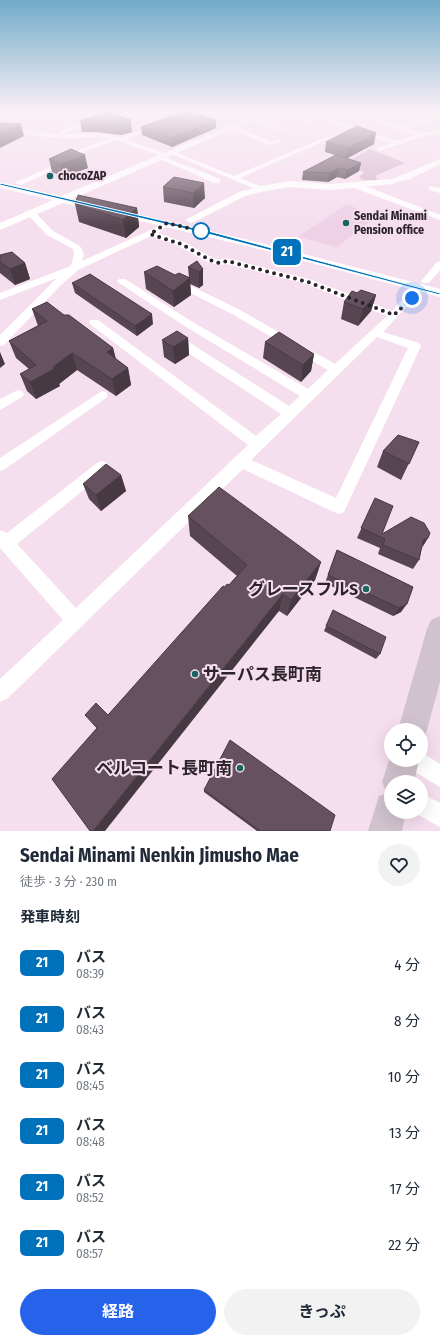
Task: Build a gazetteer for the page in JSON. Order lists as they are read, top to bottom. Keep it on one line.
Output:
{"places":["chocoZAP","Sendai Minami Pension office","グレースフルS","サーパス長町南","ベルコート長町南"],"lines":["bus line 21"],"page":{"on_map":"21","heading":[["Sendai Minami Nenkin Jimusho Mae","徒歩 · 3 分 · 230 m"],"発車時刻"],"list":[{"mark":"21","name":"バス","note":"08:39","value":"4 分"},{"mark":"21","name":"バス","note":"08:43","value":"8 分"},{"mark":"21","name":"バス","note":"08:45","value":"10 分"},{"mark":"21","name":"バス","note":"08:48","value":"13 分"},{"mark":"21","name":"バス","note":"08:52","value":"17 分"},{"mark":"21","name":"バス","note":"08:57","value":"22 分"}],"buttons":["経路","きっぷ"]}}
